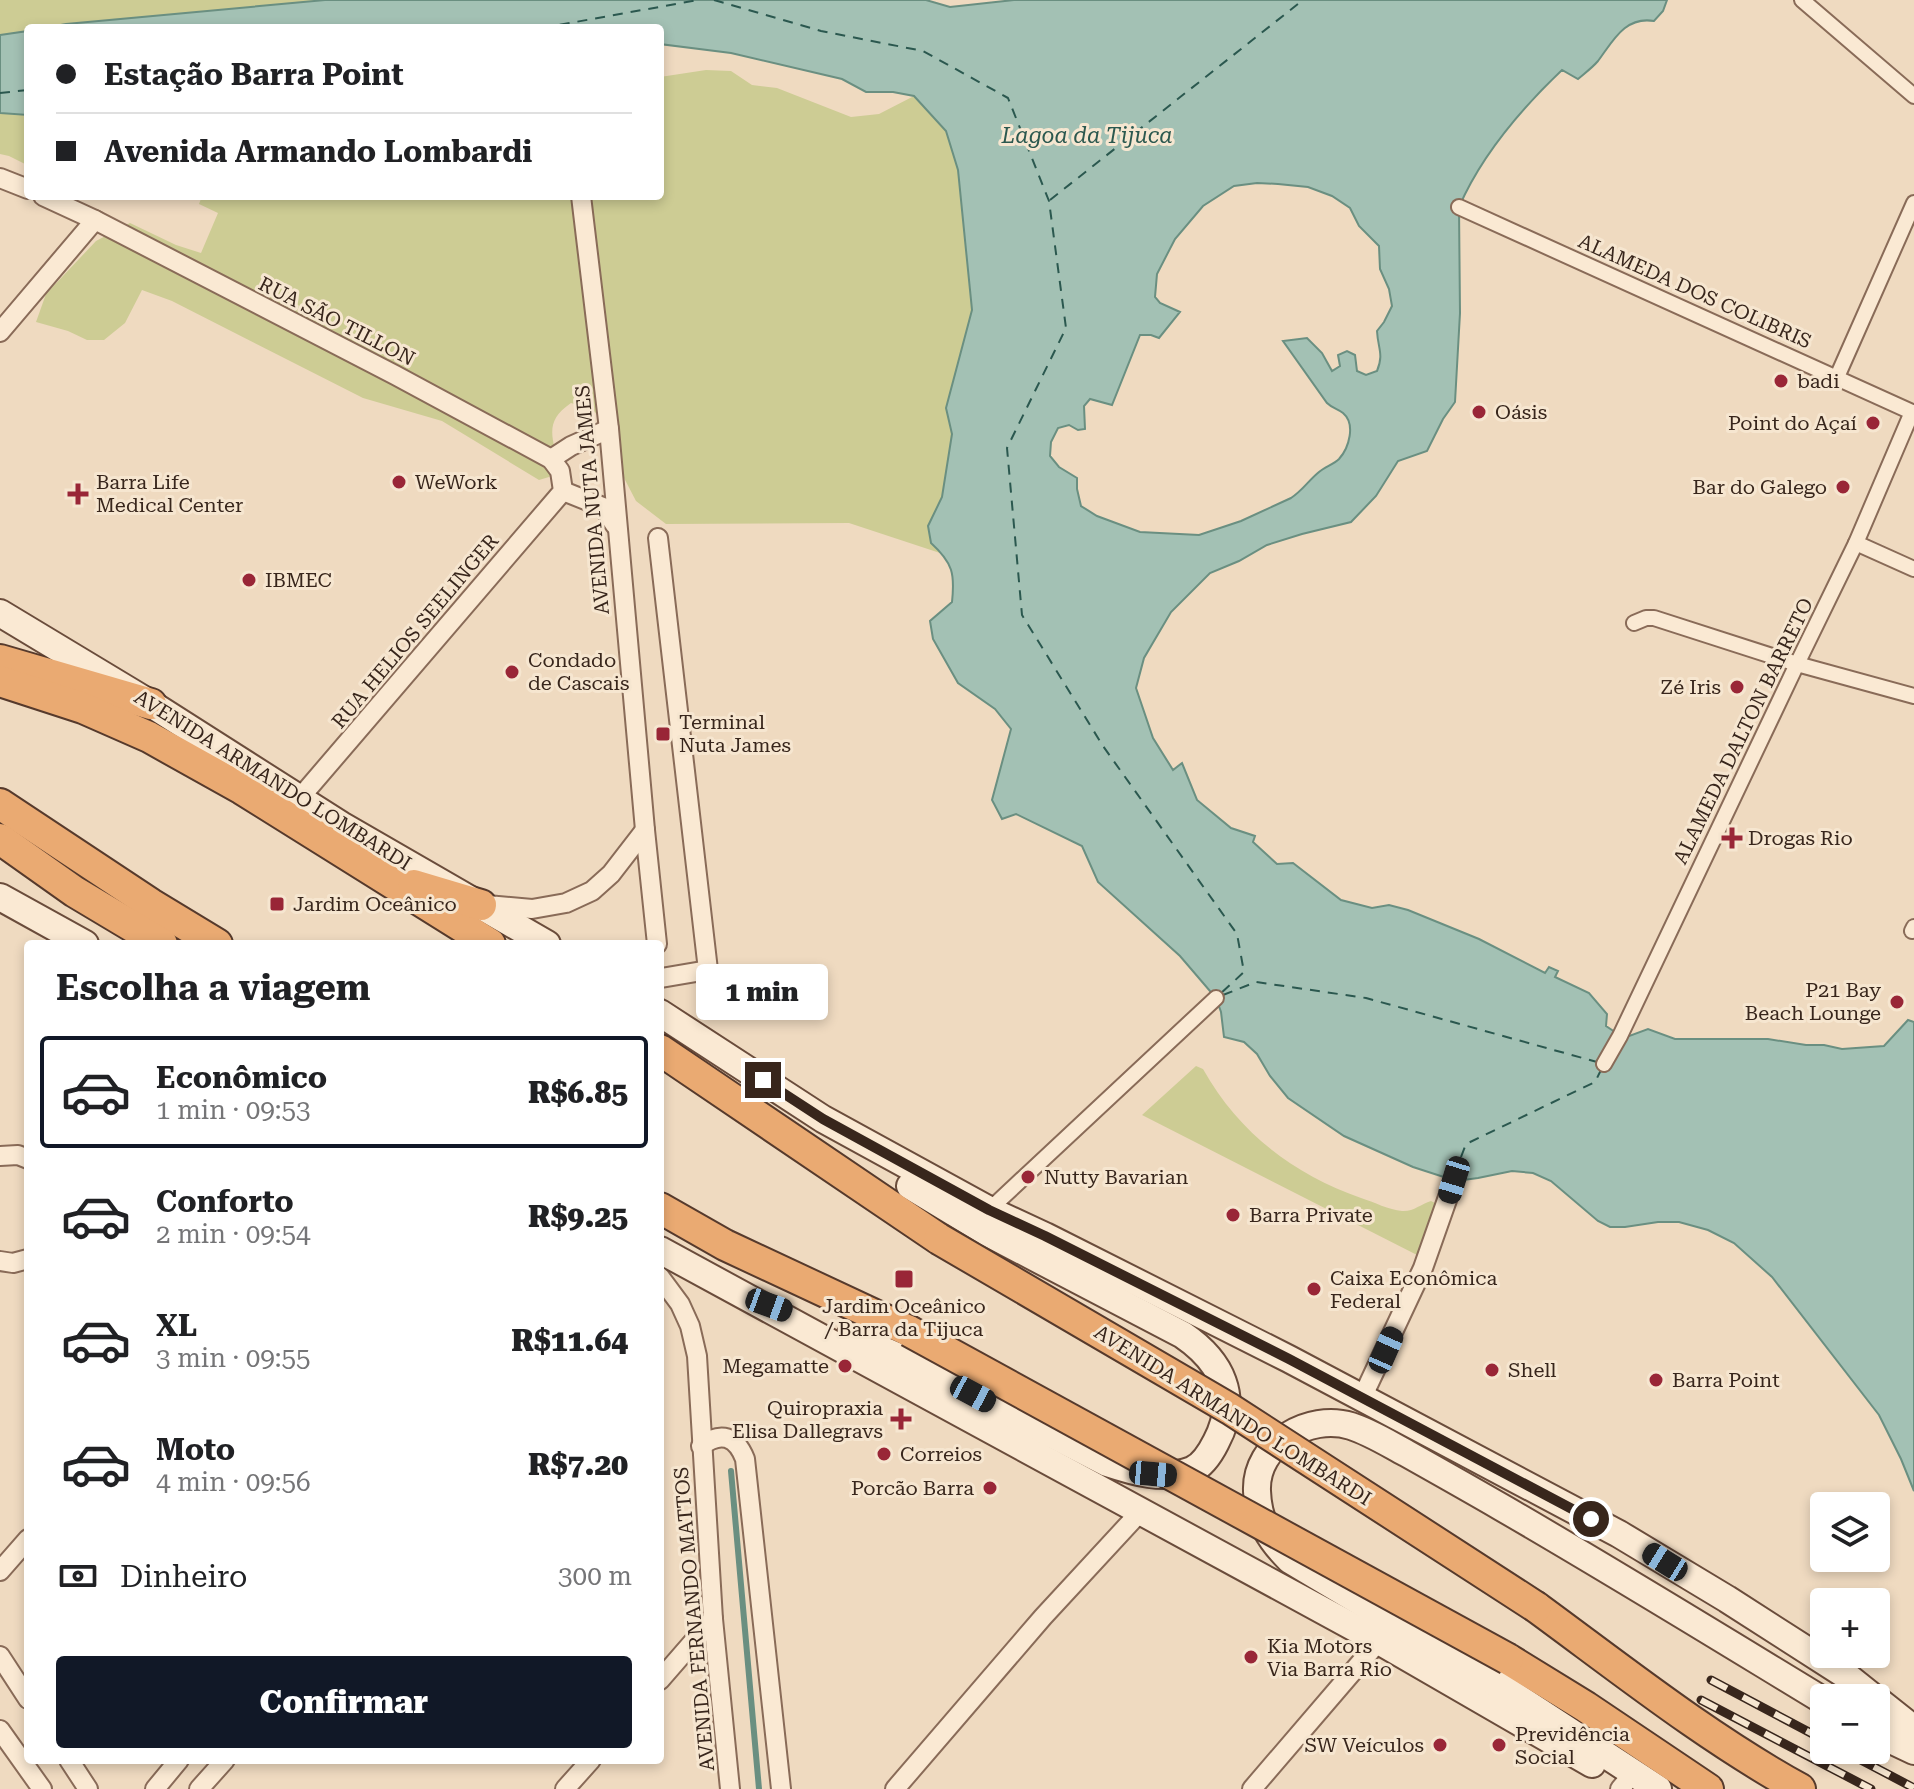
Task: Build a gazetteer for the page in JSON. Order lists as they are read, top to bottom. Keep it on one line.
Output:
{"streets":{"highway":["AVENIDA ARMANDO LOMBARDI"],"street":["ALAMEDA DOS COLIBRIS","RUA SÃO TILLON","AVENIDA NUTA JAMES","RUA HELIOS SEELINGER","ALAMEDA DALTON BARRETO","AVENIDA FERNANDO MATTOS"]},"crossings":[["ALAMEDA DOS COLIBRIS","ALAMEDA DALTON BARRETO"],["RUA HELIOS SEELINGER","AVENIDA ARMANDO LOMBARDI"]],"water":["Lagoa da Tijuca"],"places":{"other":["badi","Oásis","Point do Açaí","WeWork","Bar do Galego","IBMEC","Condado de Cascais","Zé Iris","P21 Bay Beach Lounge","Nutty Bavarian","Barra Private","Caixa Econômica Federal","Megamatte","Shell","Barra Point","Correios","Porcão Barra","Kia Motors Via Barra Rio","SW Veículos","Previdência Social"],"health":["Barra Life Medical Center","Drogas Rio","Quiropraxia Elisa Dallegravs"],"transit":["Terminal Nuta James","Jardim Oceânico","Jardim Oceânico / Barra da Tijuca"]},"page":{"banner":["Estação Barra Point","Avenida Armando Lombardi"],"heading":"Escolha a viagem","bubble":"1 min","list":[{"name":"Econômico","note":"1 min · 09:53","value":"R$6.85"},{"name":"Conforto","note":"2 min · 09:54","value":"R$9.25"},{"name":"XL","note":"3 min · 09:55","value":"R$11.64"},{"name":"Moto","note":"4 min · 09:56","value":"R$7.20"}],"map_buttons":["+","−"],"pay":["Dinheiro","300 m"],"buttons":"Confirmar"}}
